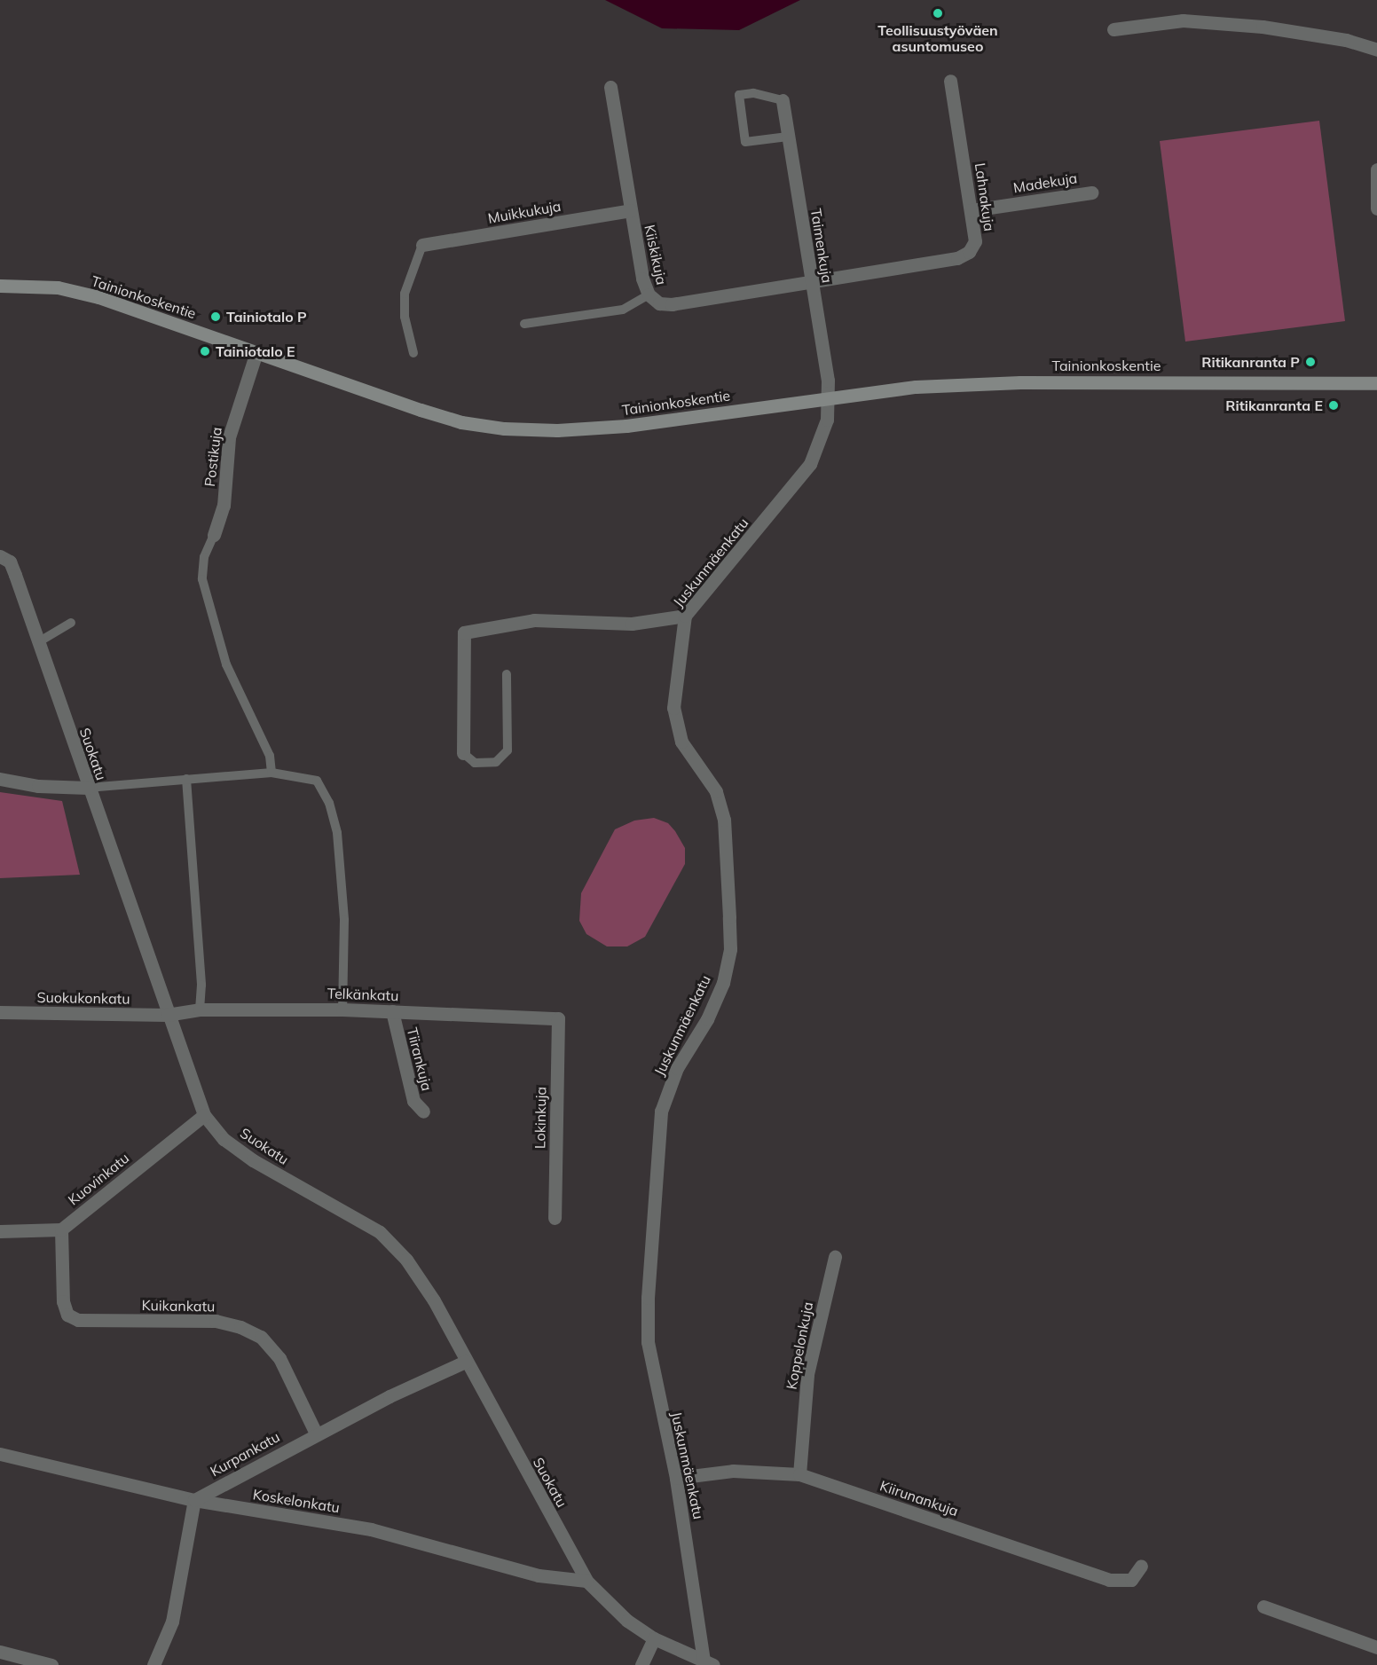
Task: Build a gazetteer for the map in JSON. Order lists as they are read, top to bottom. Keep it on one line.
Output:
{"streets":{"street":["Madekuja","Lahnakuja","Muikkukuja","Taimenkuja","Kiiskikuja","Tainionkoskentie","Postikuja","Juskunmäenkatu","Suokatu","Telkänkatu","Suokukonkatu","Tiirankuja","Lokinkuja","Kuovinkatu","Kuikankatu","Koppelonkuja","Kurpankatu","Kiirunankuja","Koskelonkatu"]},"crossings":[["Madekuja","Lahnakuja"],["Lahnakuja","Taimenkuja"],["Lahnakuja","Kiiskikuja"],["Muikkukuja","Kiiskikuja"],["Taimenkuja","Kiiskikuja"],["Taimenkuja","Tainionkoskentie"],["Taimenkuja","Juskunmäenkatu"],["Tainionkoskentie","Postikuja"],["Tainionkoskentie","Juskunmäenkatu"],["Juskunmäenkatu","Suokatu"],["Juskunmäenkatu","Kiirunankuja"],["Suokatu","Telkänkatu"],["Suokatu","Suokukonkatu"],["Suokatu","Kuovinkatu"],["Suokatu","Kurpankatu"],["Suokatu","Koskelonkatu"],["Telkänkatu","Suokukonkatu"],["Telkänkatu","Tiirankuja"],["Telkänkatu","Lokinkuja"],["Kuovinkatu","Kuikankatu"],["Kuikankatu","Kurpankatu"],["Koppelonkuja","Kiirunankuja"],["Kurpankatu","Koskelonkatu"]],"places":["Teollisuustyöväen asuntomuseo","Tainiotalo P","Tainiotalo E","Ritikanranta P","Ritikanranta E"]}
